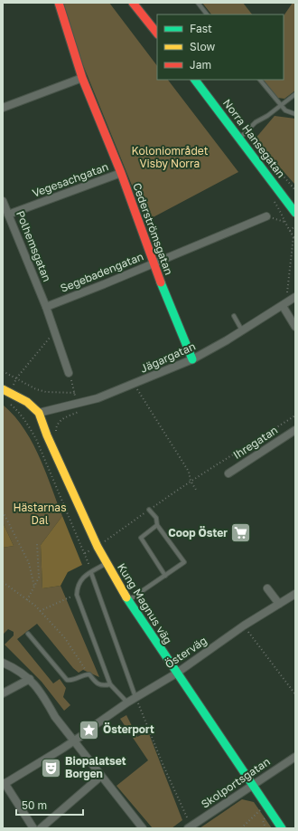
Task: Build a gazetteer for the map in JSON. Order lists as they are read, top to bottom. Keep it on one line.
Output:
{"streets":{"street":["Norra Hansegatan","Vegesachgatan","Cederströmsgatan","Polhemsgatan","Segebadengatan","Jägargatan","Ihregatan","Kung Magnus väg","Österväg","Skolportsgatan"]},"crossings":[["Vegesachgatan","Cederströmsgatan"],["Vegesachgatan","Polhemsgatan"],["Cederströmsgatan","Segebadengatan"],["Cederströmsgatan","Jägargatan"],["Polhemsgatan","Segebadengatan"],["Jägargatan","Kung Magnus väg"],["Kung Magnus väg","Österväg"],["Kung Magnus väg","Skolportsgatan"]],"parks":["Koloniområdet Visby Norra","Hästarnas Dal"],"places":{"supermarket":["Coop Öster"],"place":["Österport"],"theatre":["Biopalatset Borgen"]},"legend":["Fast","Slow","Jam"],"scale_bar":"50 m"}
